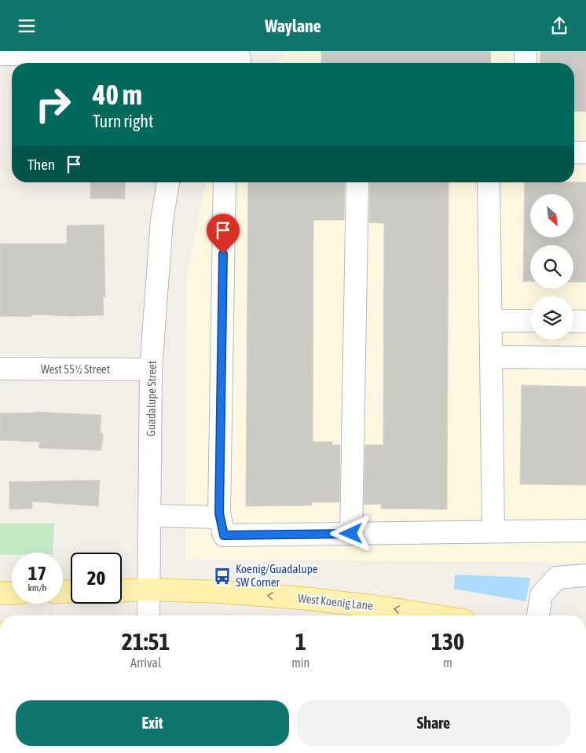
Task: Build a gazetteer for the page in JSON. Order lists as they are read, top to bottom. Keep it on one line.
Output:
{"streets":{"main road":["West Koenig Lane"],"street":["West 55½ Street","Guadalupe Street"]},"crossings":[["West 55½ Street","Guadalupe Street"],["Guadalupe Street","West Koenig Lane"]],"one_way":["West Koenig Lane"],"places":{"bus stop":["Koenig/Guadalupe SW Corner"]},"north":"bottom right","page":{"header":"Waylane","turn":["40 m","Turn right"],"then":"Then","speed":"17 km/h","limit":"20","eta":["21:51","Arrival","1","min","130","m"],"buttons":["Exit","Share"]}}
